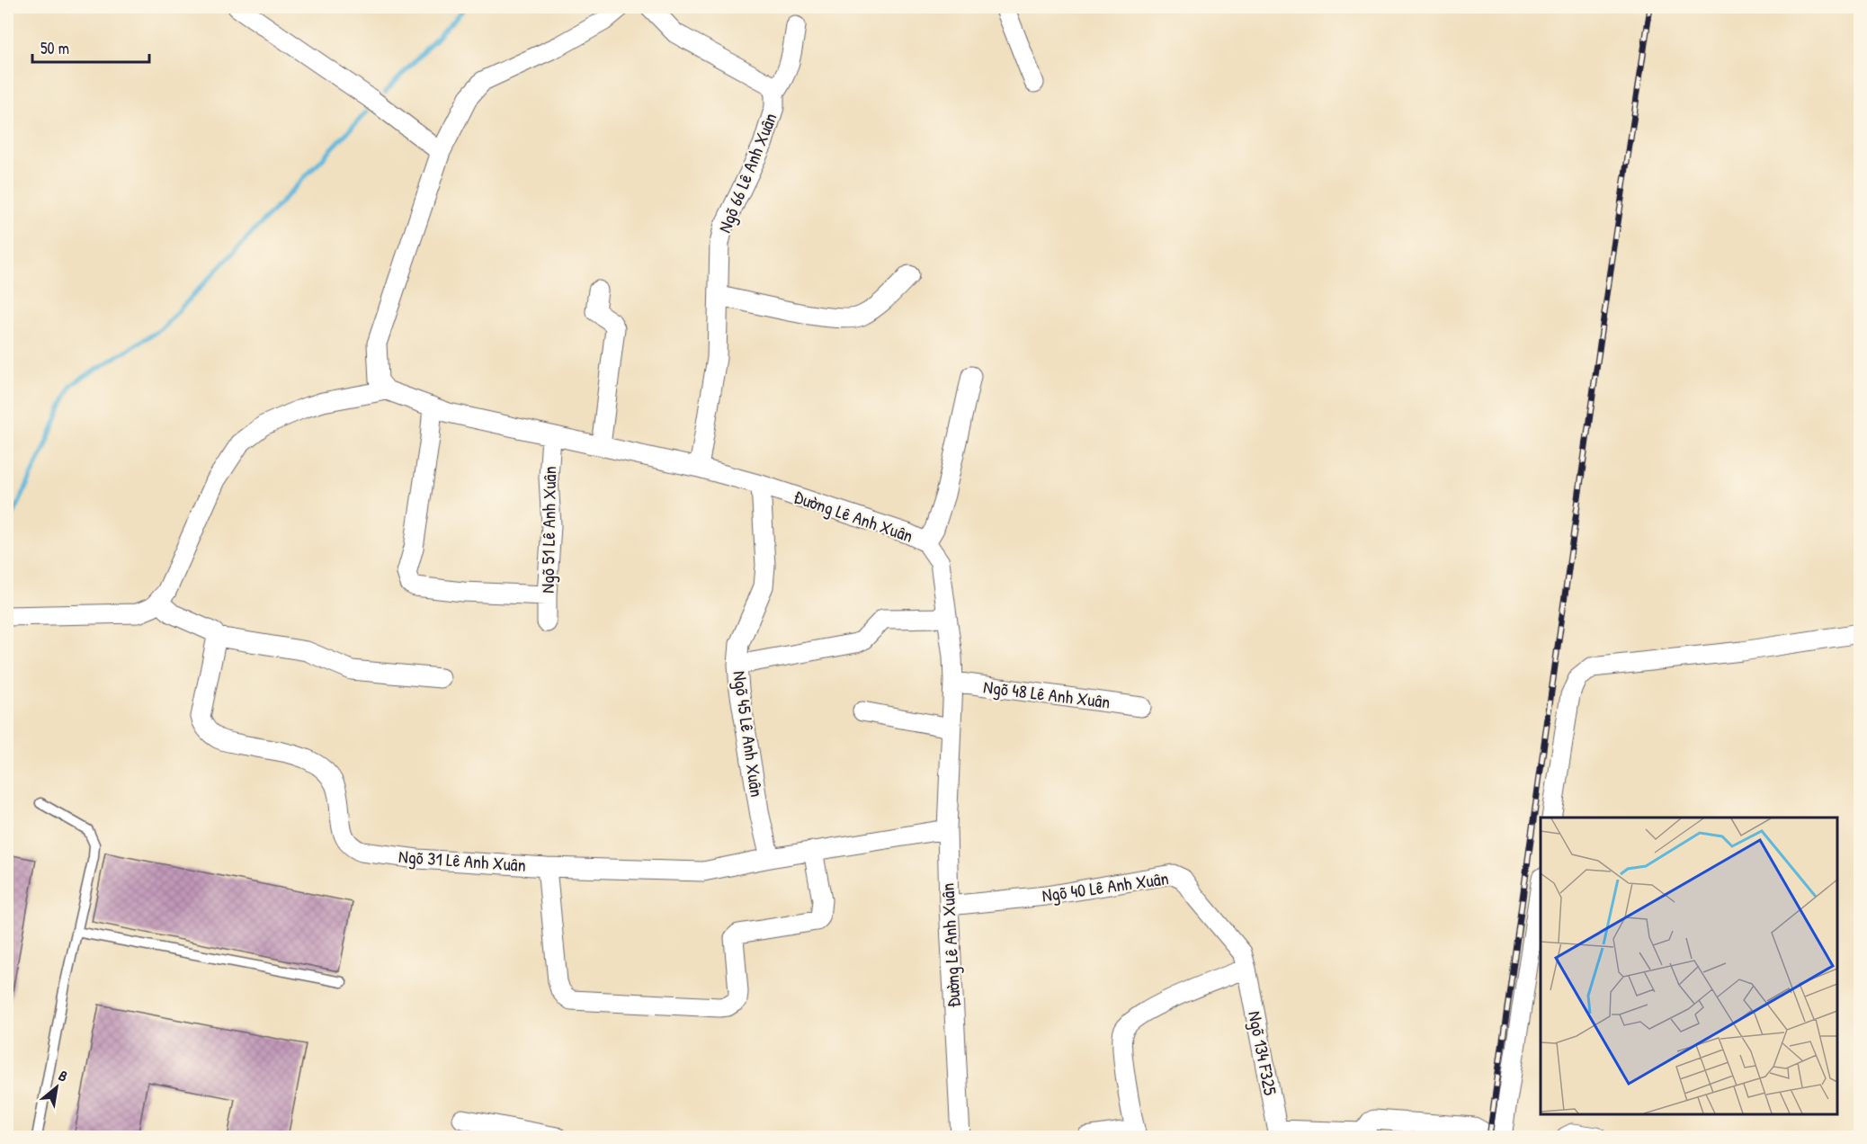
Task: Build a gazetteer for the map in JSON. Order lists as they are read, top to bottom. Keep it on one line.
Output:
{"streets":{"street":["Ngõ 66 Lê Anh Xuân","Đường Lê Anh Xuân","Ngõ 51 Lê Anh Xuân","Ngõ 48 Lê Anh Xuân","Ngõ 45 Lê Anh Xuân","Ngõ 31 Lê Anh Xuân","Ngõ 40 Lê Anh Xuân","Ngõ 134 F325"]},"crossings":[["Ngõ 66 Lê Anh Xuân","Đường Lê Anh Xuân"],["Đường Lê Anh Xuân","Ngõ 51 Lê Anh Xuân"],["Đường Lê Anh Xuân","Ngõ 48 Lê Anh Xuân"],["Đường Lê Anh Xuân","Ngõ 45 Lê Anh Xuân"],["Đường Lê Anh Xuân","Ngõ 31 Lê Anh Xuân"],["Đường Lê Anh Xuân","Ngõ 40 Lê Anh Xuân"],["Ngõ 45 Lê Anh Xuân","Ngõ 31 Lê Anh Xuân"],["Ngõ 40 Lê Anh Xuân","Ngõ 134 F325"]],"scale_bar":"50 m","north":"top right"}
